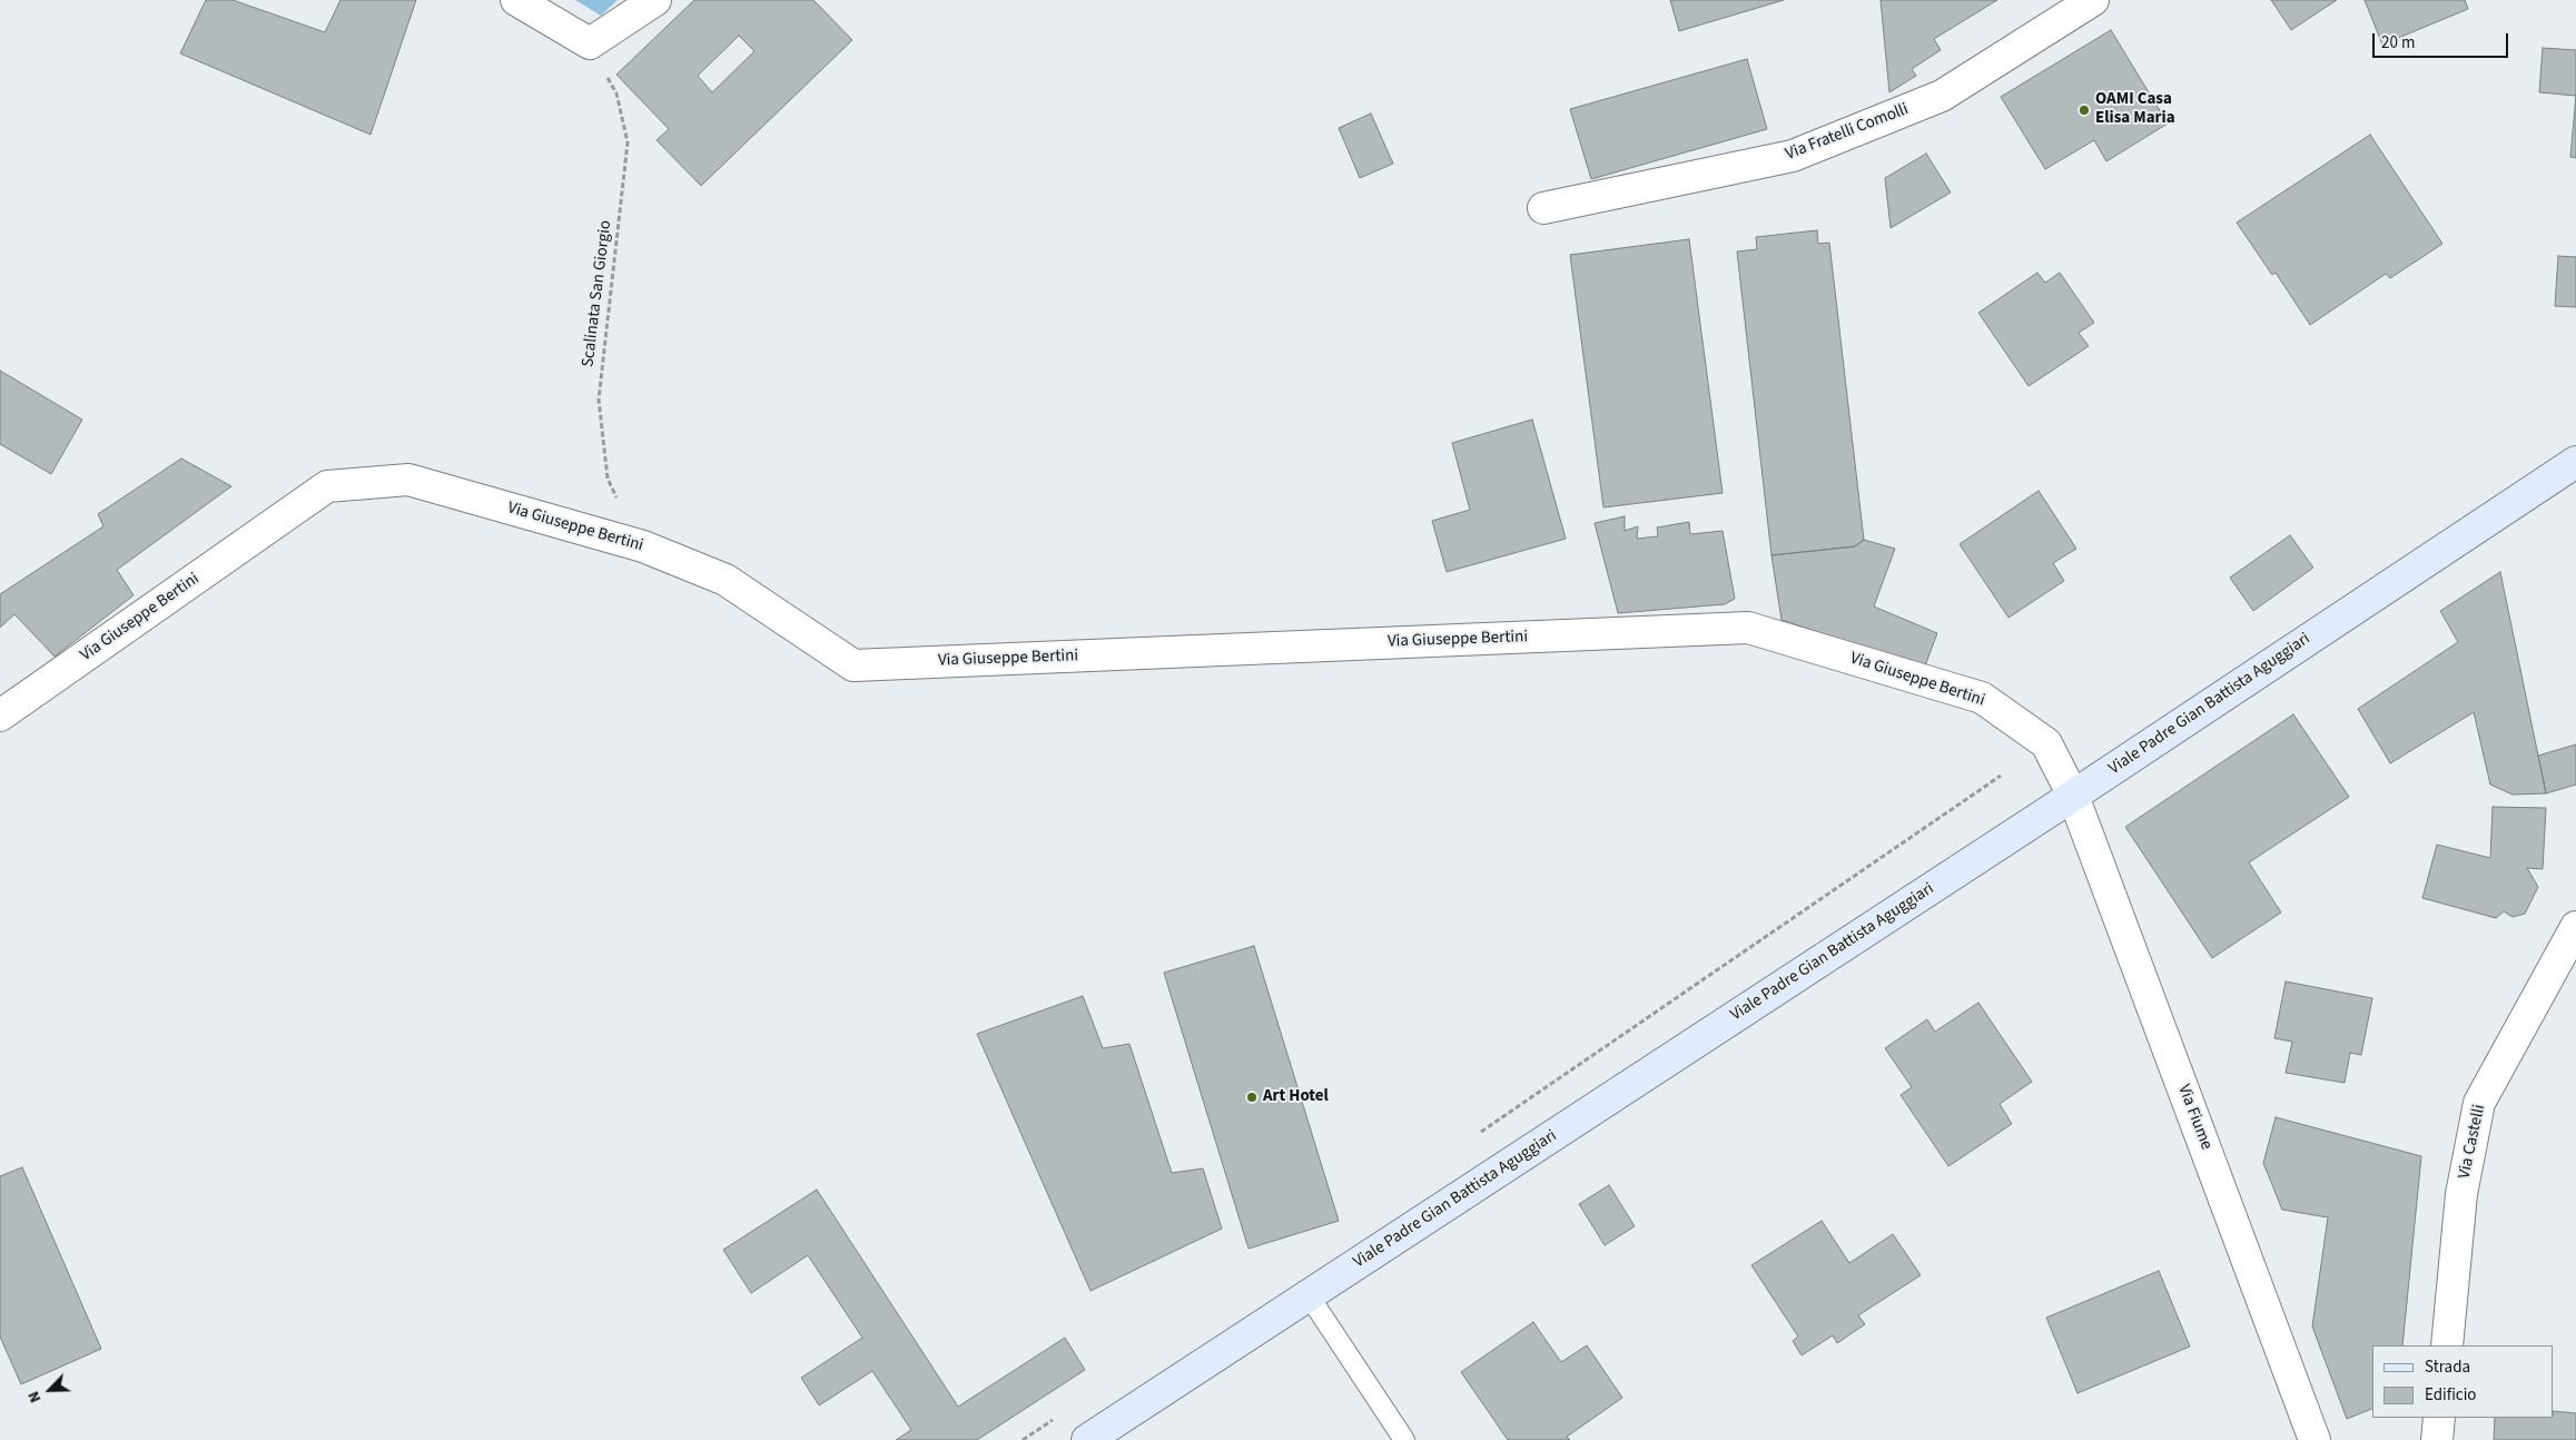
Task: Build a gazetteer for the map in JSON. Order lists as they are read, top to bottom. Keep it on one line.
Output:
{"streets":{"main road":["Viale Padre Gian Battista Aguggiari"],"street":["Via Fratelli Comolli","Via Giuseppe Bertini","Via Fiume","Via Castelli"],"path":["Scalinata San Giorgio"]},"crossings":[["Scalinata San Giorgio","Via Giuseppe Bertini"],["Via Giuseppe Bertini","Viale Padre Gian Battista Aguggiari"],["Via Giuseppe Bertini","Via Fiume"],["Viale Padre Gian Battista Aguggiari","Via Fiume"]],"places":["OAMI Casa Elisa Maria","Art Hotel"],"legend":["Strada","Edificio"],"scale_bar":"20 m","north":"bottom left"}
